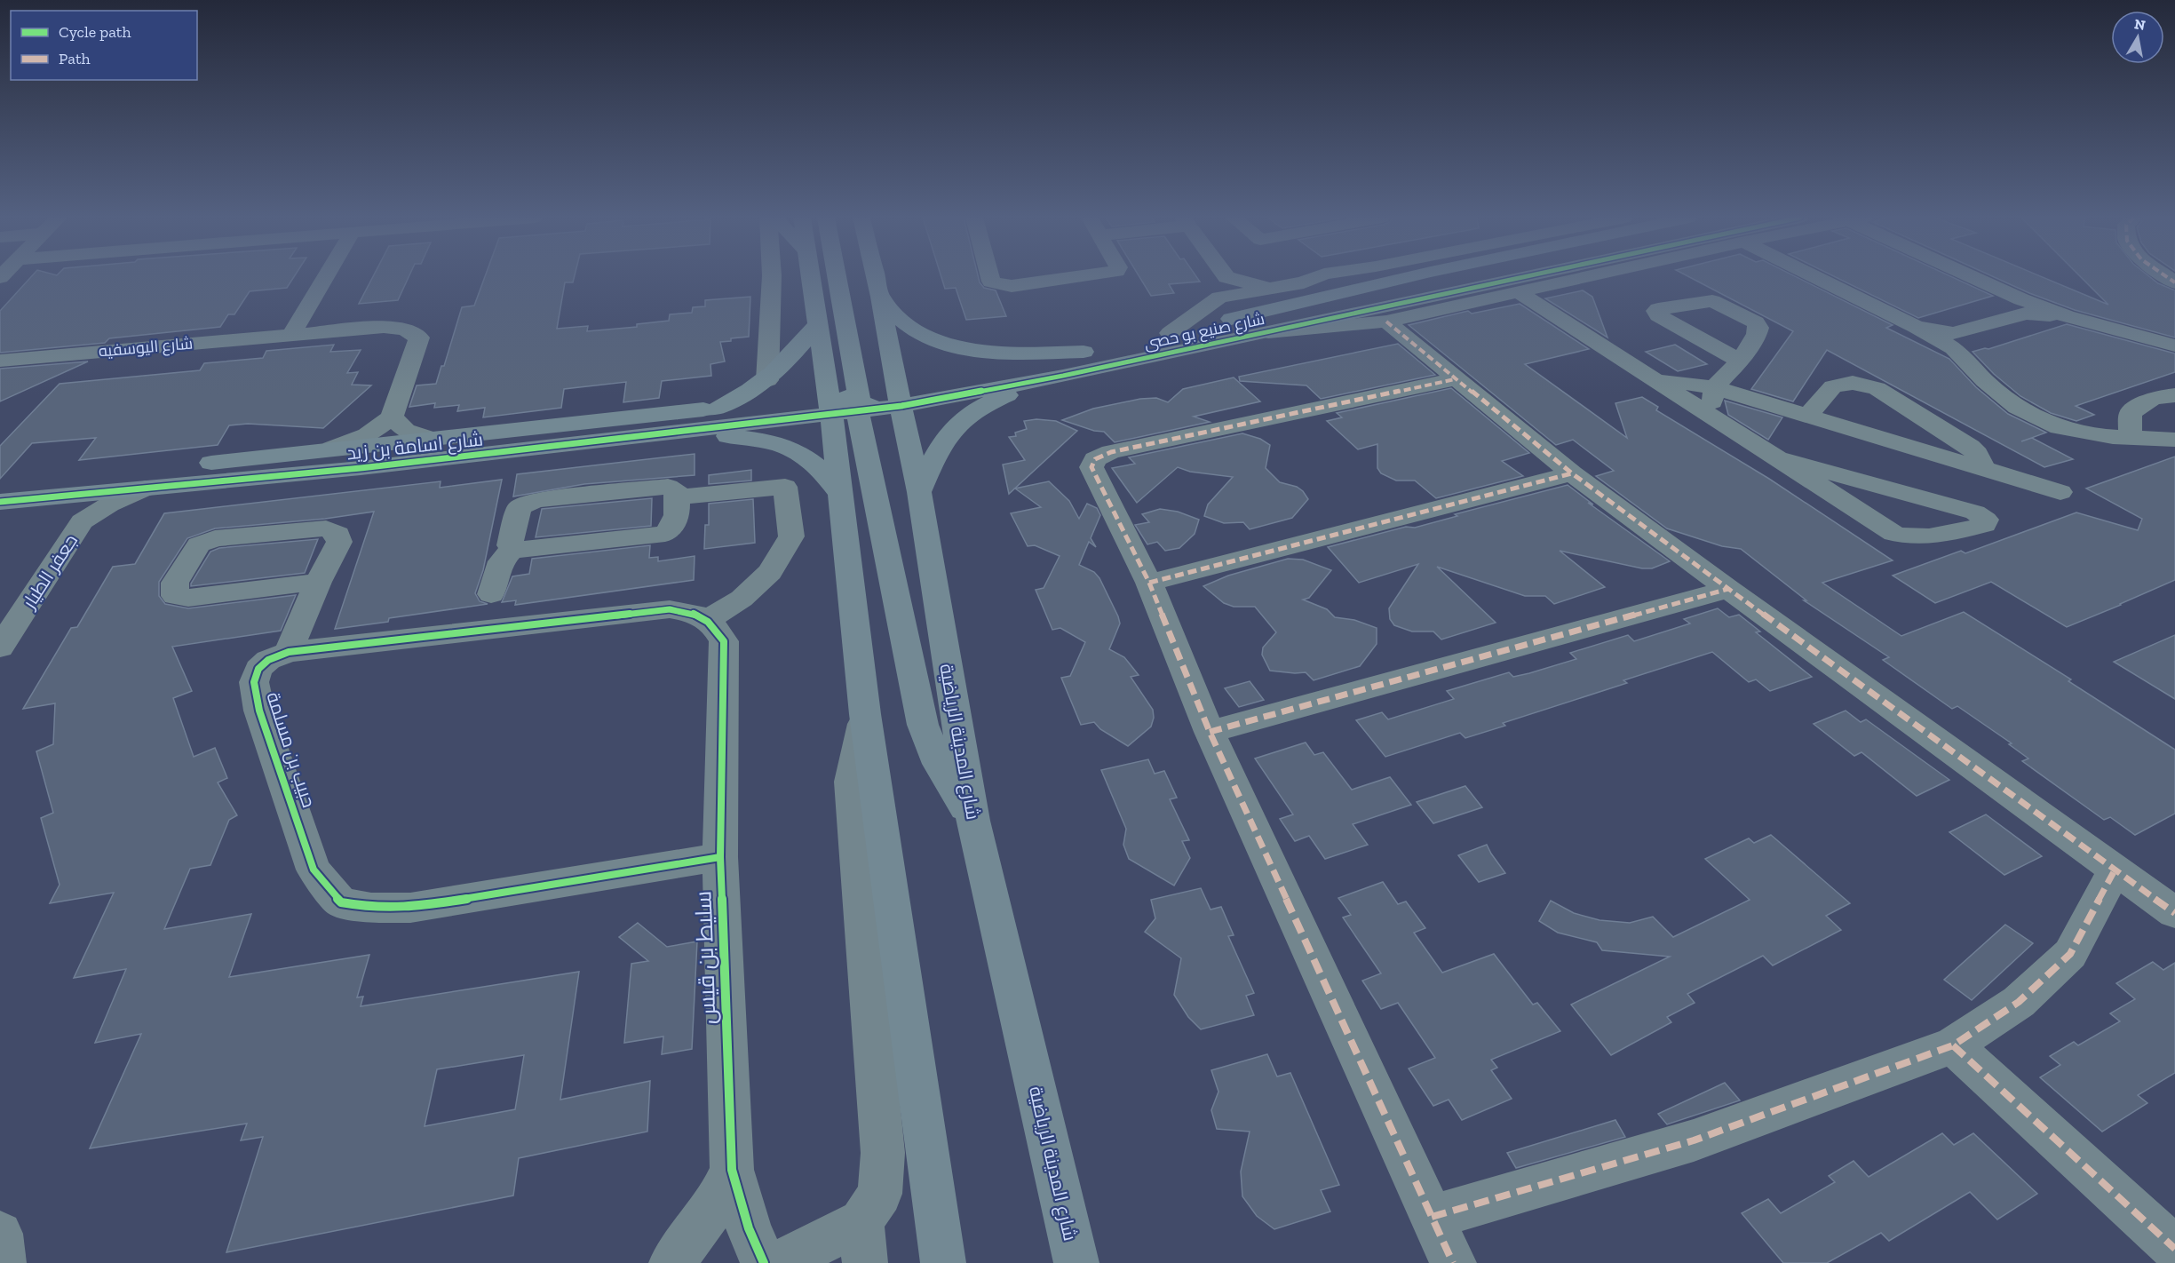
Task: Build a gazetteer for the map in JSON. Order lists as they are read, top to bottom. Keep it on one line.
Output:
{"streets":{"main road":["شارع صنيع بو حصى","شارع اسامة بن زيد","شارع المدينة الرياضية"],"street":["شارع اليوسفيه","جعفر الطيار","حبيب بن مسلمة","سليط بن قيس"]},"crossings":[["شارع صنيع بو حصى","شارع اسامة بن زيد"],["شارع صنيع بو حصى","شارع المدينة الرياضية"],["شارع اسامة بن زيد","جعفر الطيار"],["حبيب بن مسلمة","سليط بن قيس"]],"legend":["Cycle path","Path"],"north":"top"}
